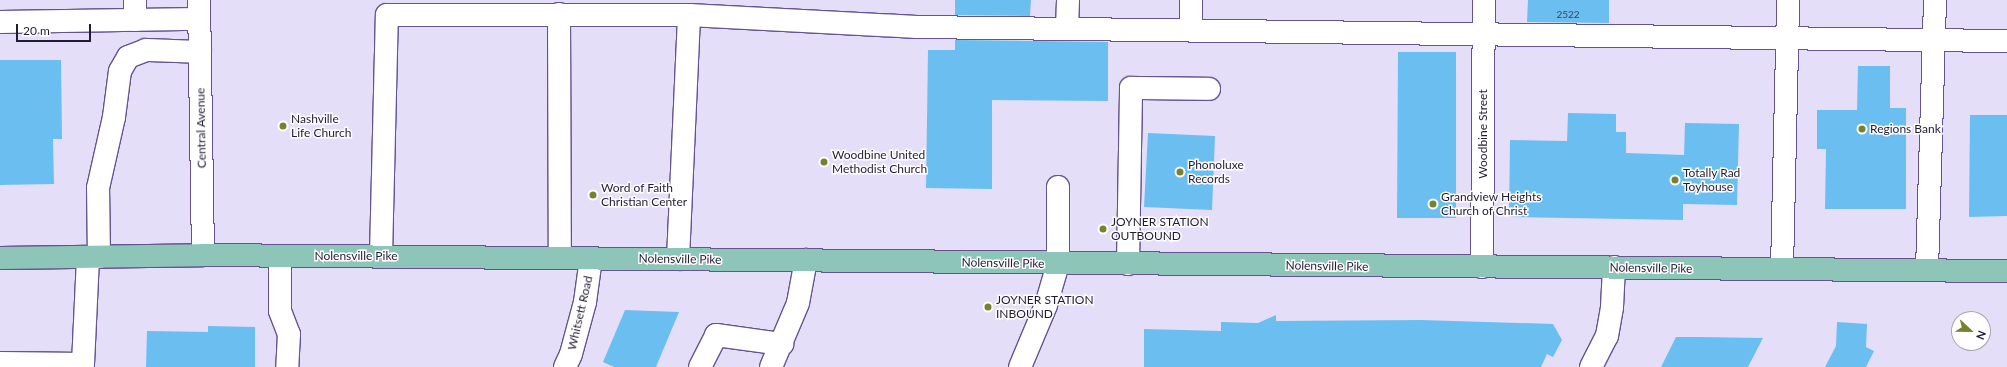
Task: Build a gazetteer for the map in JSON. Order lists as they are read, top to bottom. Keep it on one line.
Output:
{"streets":{"main road":["Nolensville Pike"],"street":["Central Avenue","Woodbine Street","Whitsett Road"]},"crossings":[["Central Avenue","Nolensville Pike"],["Woodbine Street","Nolensville Pike"],["Nolensville Pike","Whitsett Road"]],"places":["Nashville Life Church","Regions Bank","Woodbine United Methodist Church","Phonoluxe Records","Totally Rad Toyhouse","Word of Faith Christian Center","Grandview Heights Church of Christ","JOYNER STATION OUTBOUND","JOYNER STATION INBOUND"],"house_numbers":["2522"],"scale_bar":"20 m","north":"right"}
